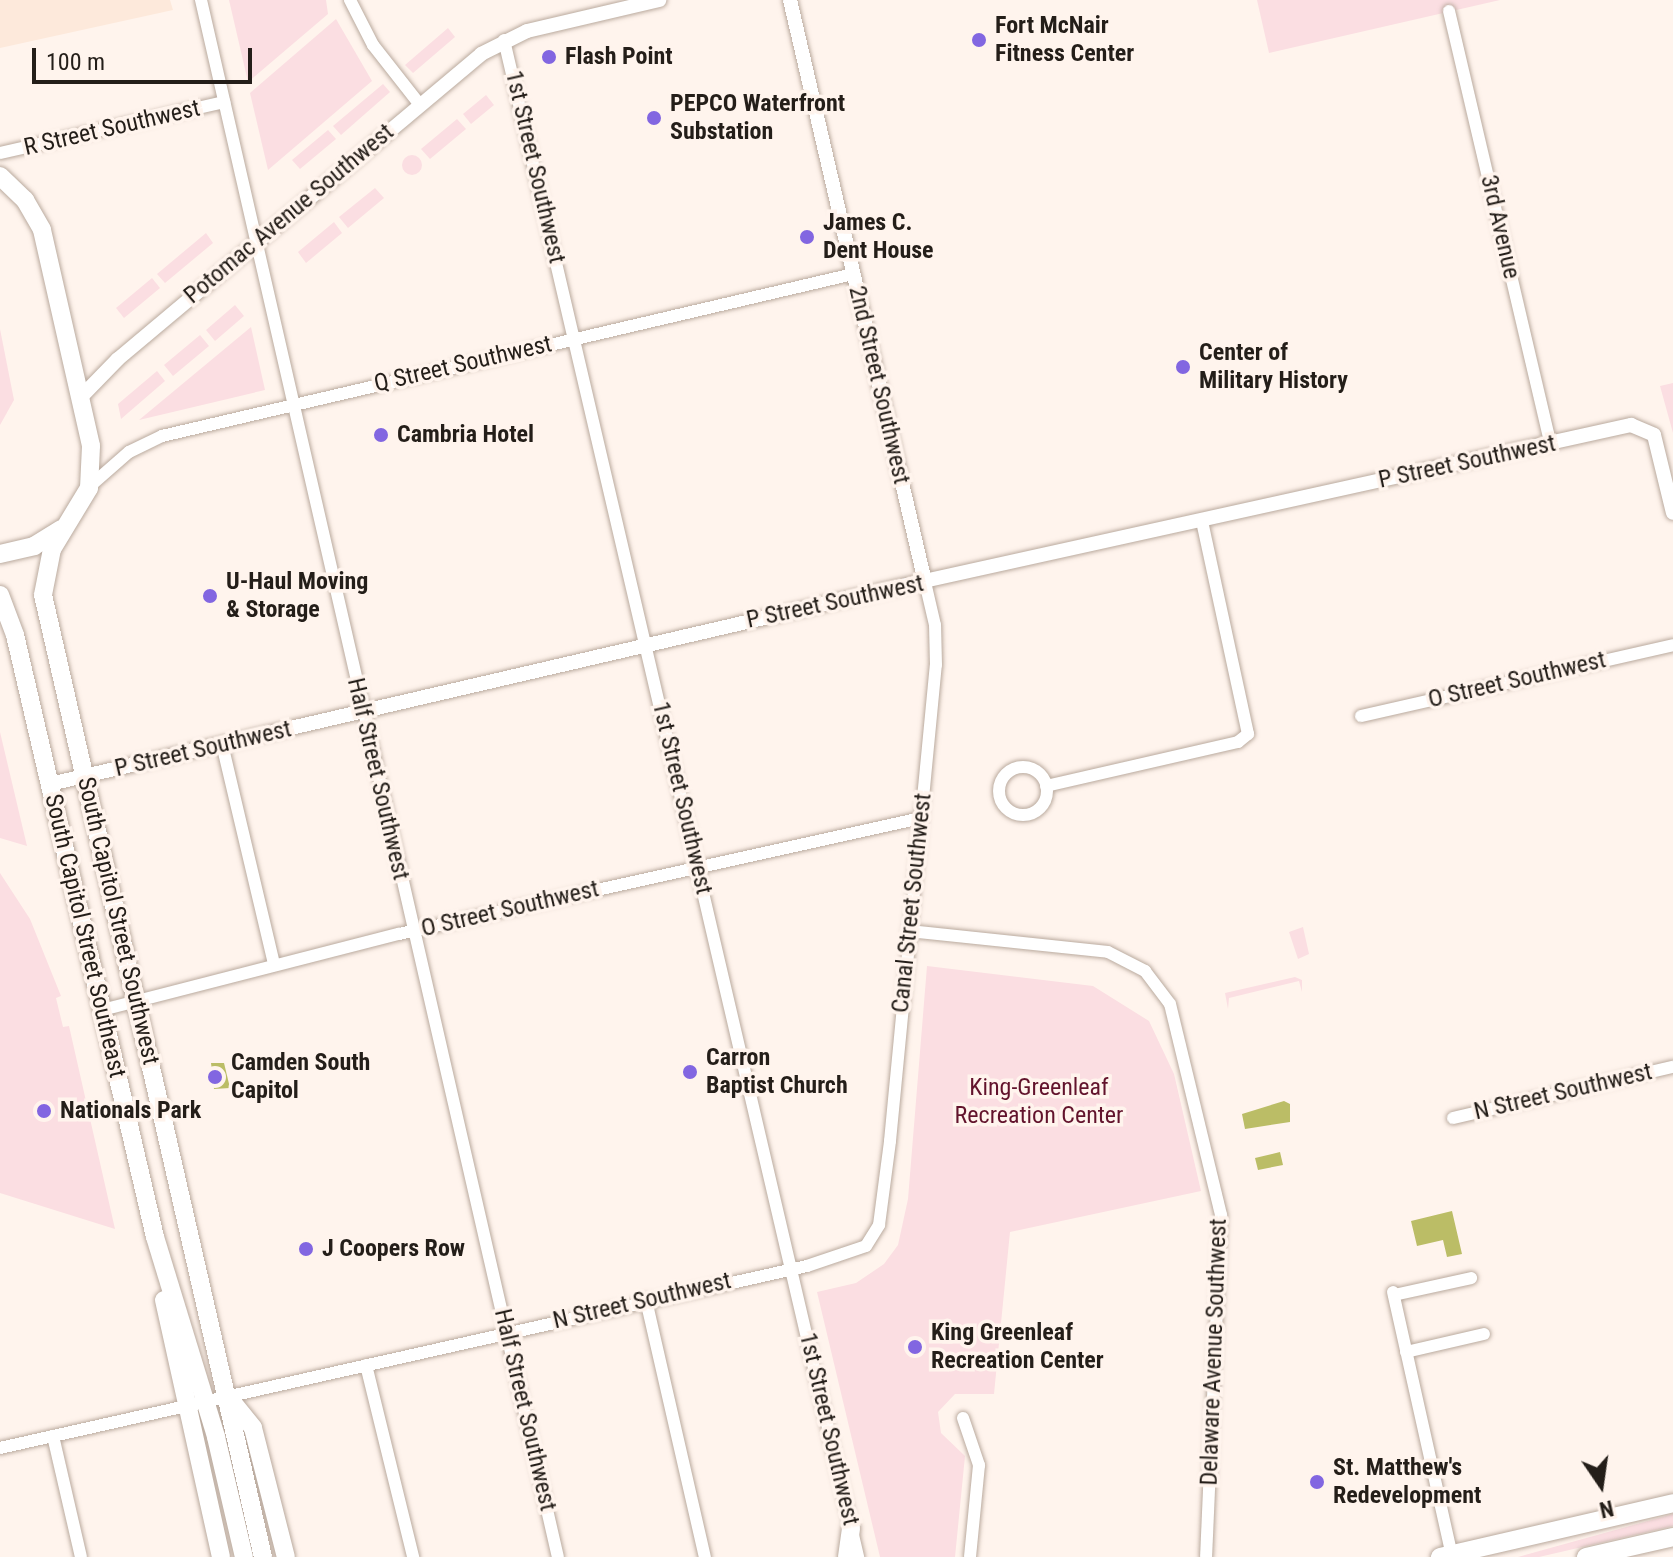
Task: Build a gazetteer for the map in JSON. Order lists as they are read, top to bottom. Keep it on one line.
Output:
{"streets":{"main road":["South Capitol Street Southwest","South Capitol Street Southeast"],"street":["R Street Southwest","1st Street Southwest","Potomac Avenue Southwest","3rd Avenue","Q Street Southwest","2nd Street Southwest","P Street Southwest","O Street Southwest","Half Street Southwest","Canal Street Southwest","N Street Southwest","Delaware Avenue Southwest"]},"crossings":[["R Street Southwest","Half Street Southwest"],["1st Street Southwest","Potomac Avenue Southwest"],["1st Street Southwest","Q Street Southwest"],["1st Street Southwest","P Street Southwest"],["1st Street Southwest","O Street Southwest"],["1st Street Southwest","N Street Southwest"],["Potomac Avenue Southwest","Half Street Southwest"],["Potomac Avenue Southwest","South Capitol Street Southwest"],["3rd Avenue","P Street Southwest"],["Q Street Southwest","2nd Street Southwest"],["Q Street Southwest","Half Street Southwest"],["Q Street Southwest","South Capitol Street Southwest"],["2nd Street Southwest","P Street Southwest"],["2nd Street Southwest","Canal Street Southwest"],["P Street Southwest","Half Street Southwest"],["P Street Southwest","Canal Street Southwest"],["P Street Southwest","South Capitol Street Southwest"],["P Street Southwest","South Capitol Street Southeast"],["O Street Southwest","Half Street Southwest"],["O Street Southwest","Canal Street Southwest"],["O Street Southwest","South Capitol Street Southwest"],["O Street Southwest","South Capitol Street Southeast"],["Half Street Southwest","N Street Southwest"],["Canal Street Southwest","N Street Southwest"],["Canal Street Southwest","Delaware Avenue Southwest"],["South Capitol Street Southwest","N Street Southwest"],["South Capitol Street Southeast","N Street Southwest"]],"parks":["King-Greenleaf Recreation Center"],"places":["Fort McNair Fitness Center","Flash Point","PEPCO Waterfront Substation","James C. Dent House","Center of Military History","Cambria Hotel","U-Haul Moving & Storage","Carron Baptist Church","Camden South Capitol","Nationals Park","J Coopers Row","King Greenleaf Recreation Center","St. Matthew's Redevelopment"],"scale_bar":"100 m","north":"bottom"}
